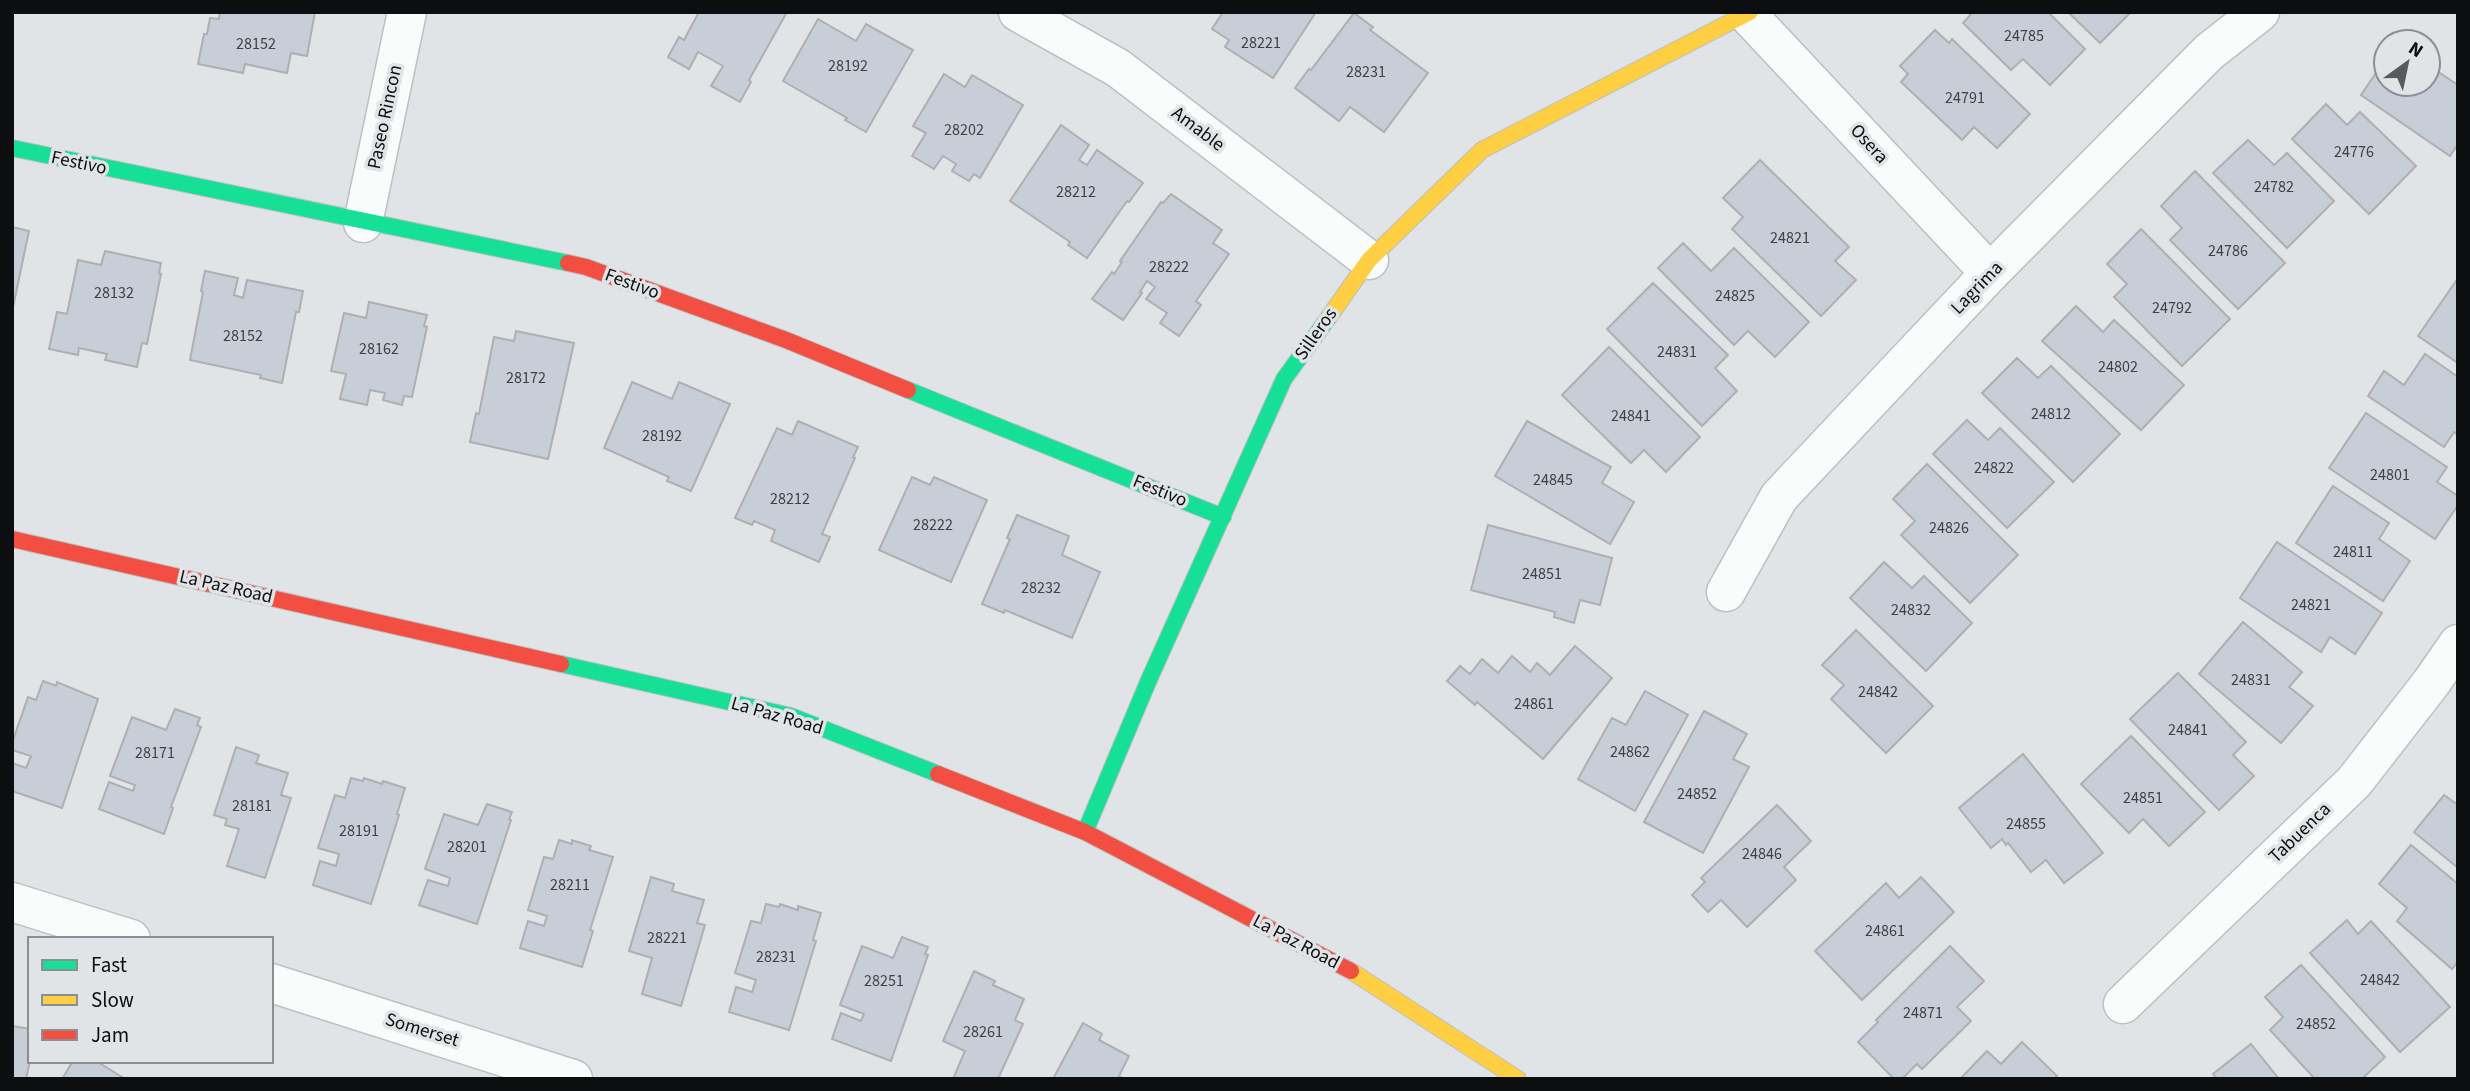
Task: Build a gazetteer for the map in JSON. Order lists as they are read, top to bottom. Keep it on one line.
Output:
{"streets":{"street":["Paseo Rincon","Amable","Osera","Festivo","Lagrima","Silleros","La Paz Road","Tabuenca","Somerset"]},"crossings":[["Paseo Rincon","Festivo"],["Amable","Silleros"],["Osera","Lagrima"],["Osera","Silleros"],["Festivo","Silleros"],["Silleros","La Paz Road"]],"house_numbers":["24785","28221","28152","28192","28231","24791","28202","24776","24782","28212","24821","24786","28222","28132","24825","24792","28152","28162","24831","24802","28172","24812","24841","28192","24822","24801","24845","28212","28222","24826","24811","24851","28232","24821","24832","24831","24842","24861","24841","24862","28171","24852","24851","28181","24855","28191","28201","24846","28211","24861","28221","28231","24842","28251","24871","24852","28261"],"legend":["Fast","Slow","Jam"],"north":"top right"}
